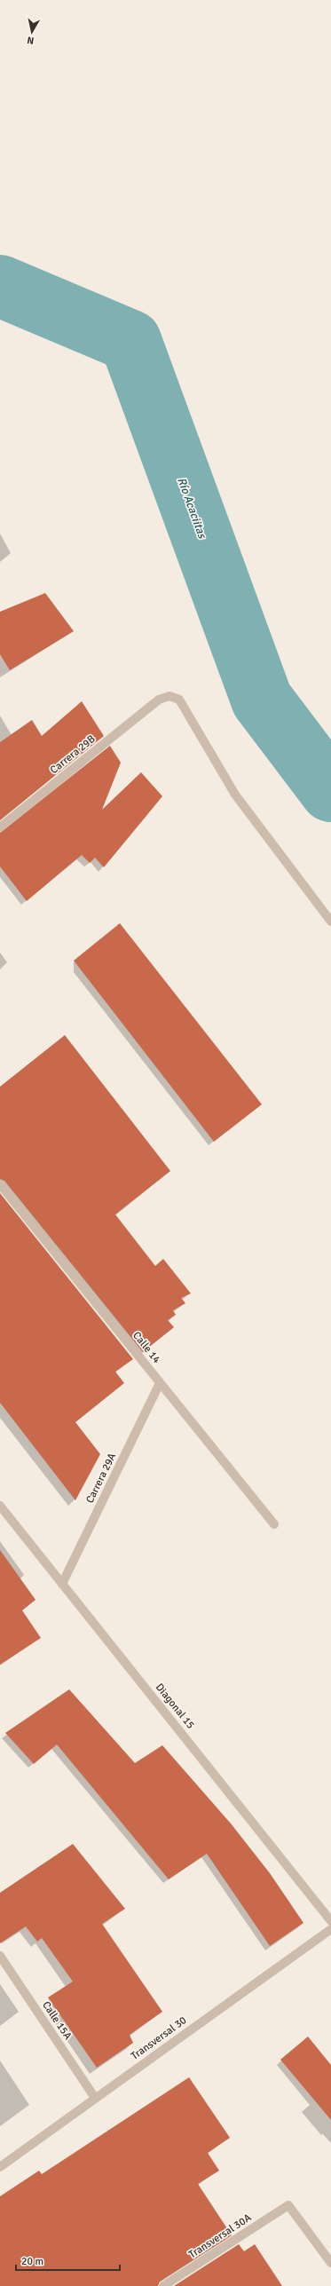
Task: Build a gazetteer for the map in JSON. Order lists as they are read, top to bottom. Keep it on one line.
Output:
{"streets":{"street":["Carrera 29B","Calle 14","Carrera 29A","Diagonal 15","Calle 15A","Transversal 30","Transversal 30A"]},"crossings":[["Calle 14","Carrera 29A"],["Carrera 29A","Diagonal 15"],["Calle 15A","Transversal 30"]],"water":["Río Acaciitas"],"scale_bar":"20 m","north":"bottom"}
